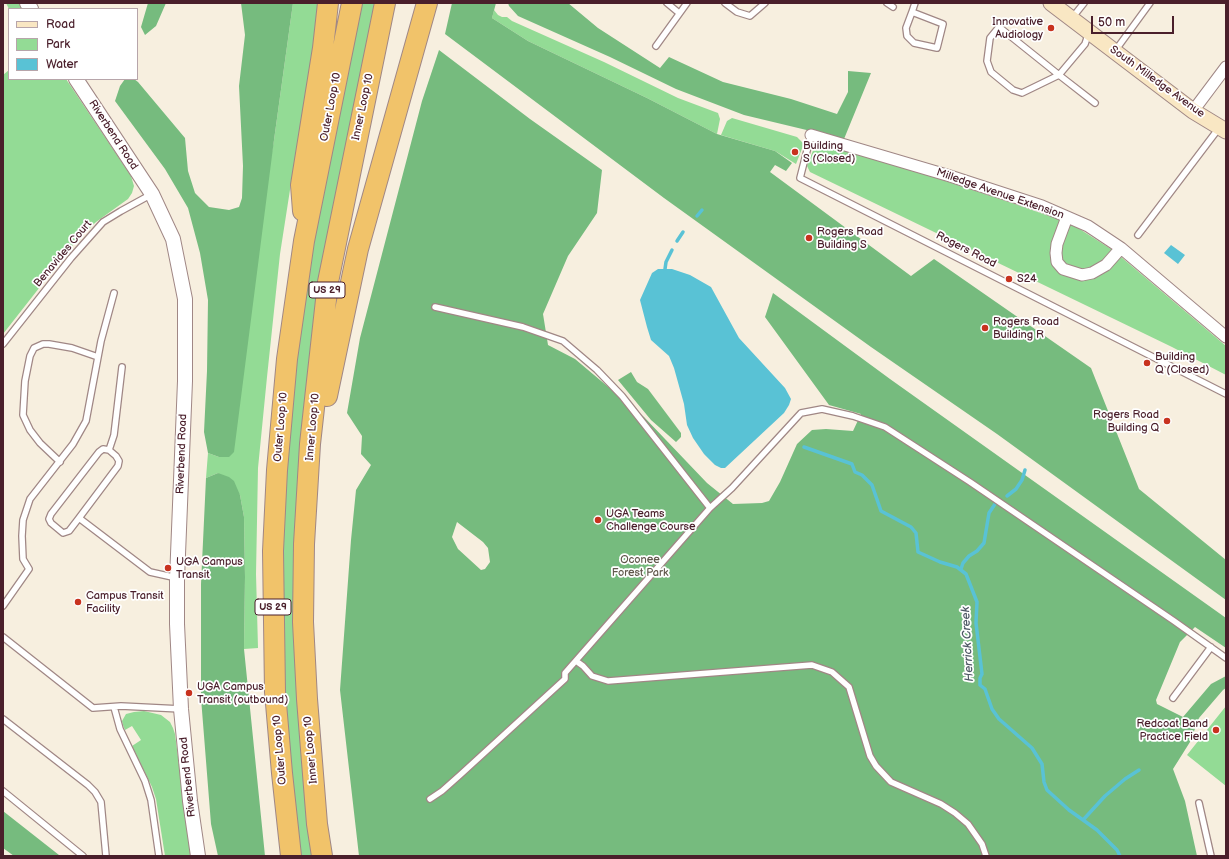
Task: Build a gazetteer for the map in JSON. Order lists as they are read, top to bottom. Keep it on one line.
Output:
{"streets":{"highway":["Outer Loop 10","Inner Loop 10","US 29"],"main road":["South Milledge Avenue"],"street":["Riverbend Road","Milledge Avenue Extension"],"lane":["Rogers Road","Benavides Court"]},"crossings":[["Riverbend Road","Benavides Court"],["Milledge Avenue Extension","Rogers Road"]],"water":["Herrick Creek"],"parks":["Oconee Forest Park"],"places":["Innovative Audiology","Building S (Closed)","Rogers Road Building S","S24","Rogers Road Building R","Building Q (Closed)","Rogers Road Building Q","UGA Teams Challenge Course","UGA Campus Transit","Campus Transit Facility","UGA Campus Transit (outbound)","Redcoat Band Practice Field"],"legend":["Road","Park","Water"],"scale_bar":"50 m"}
